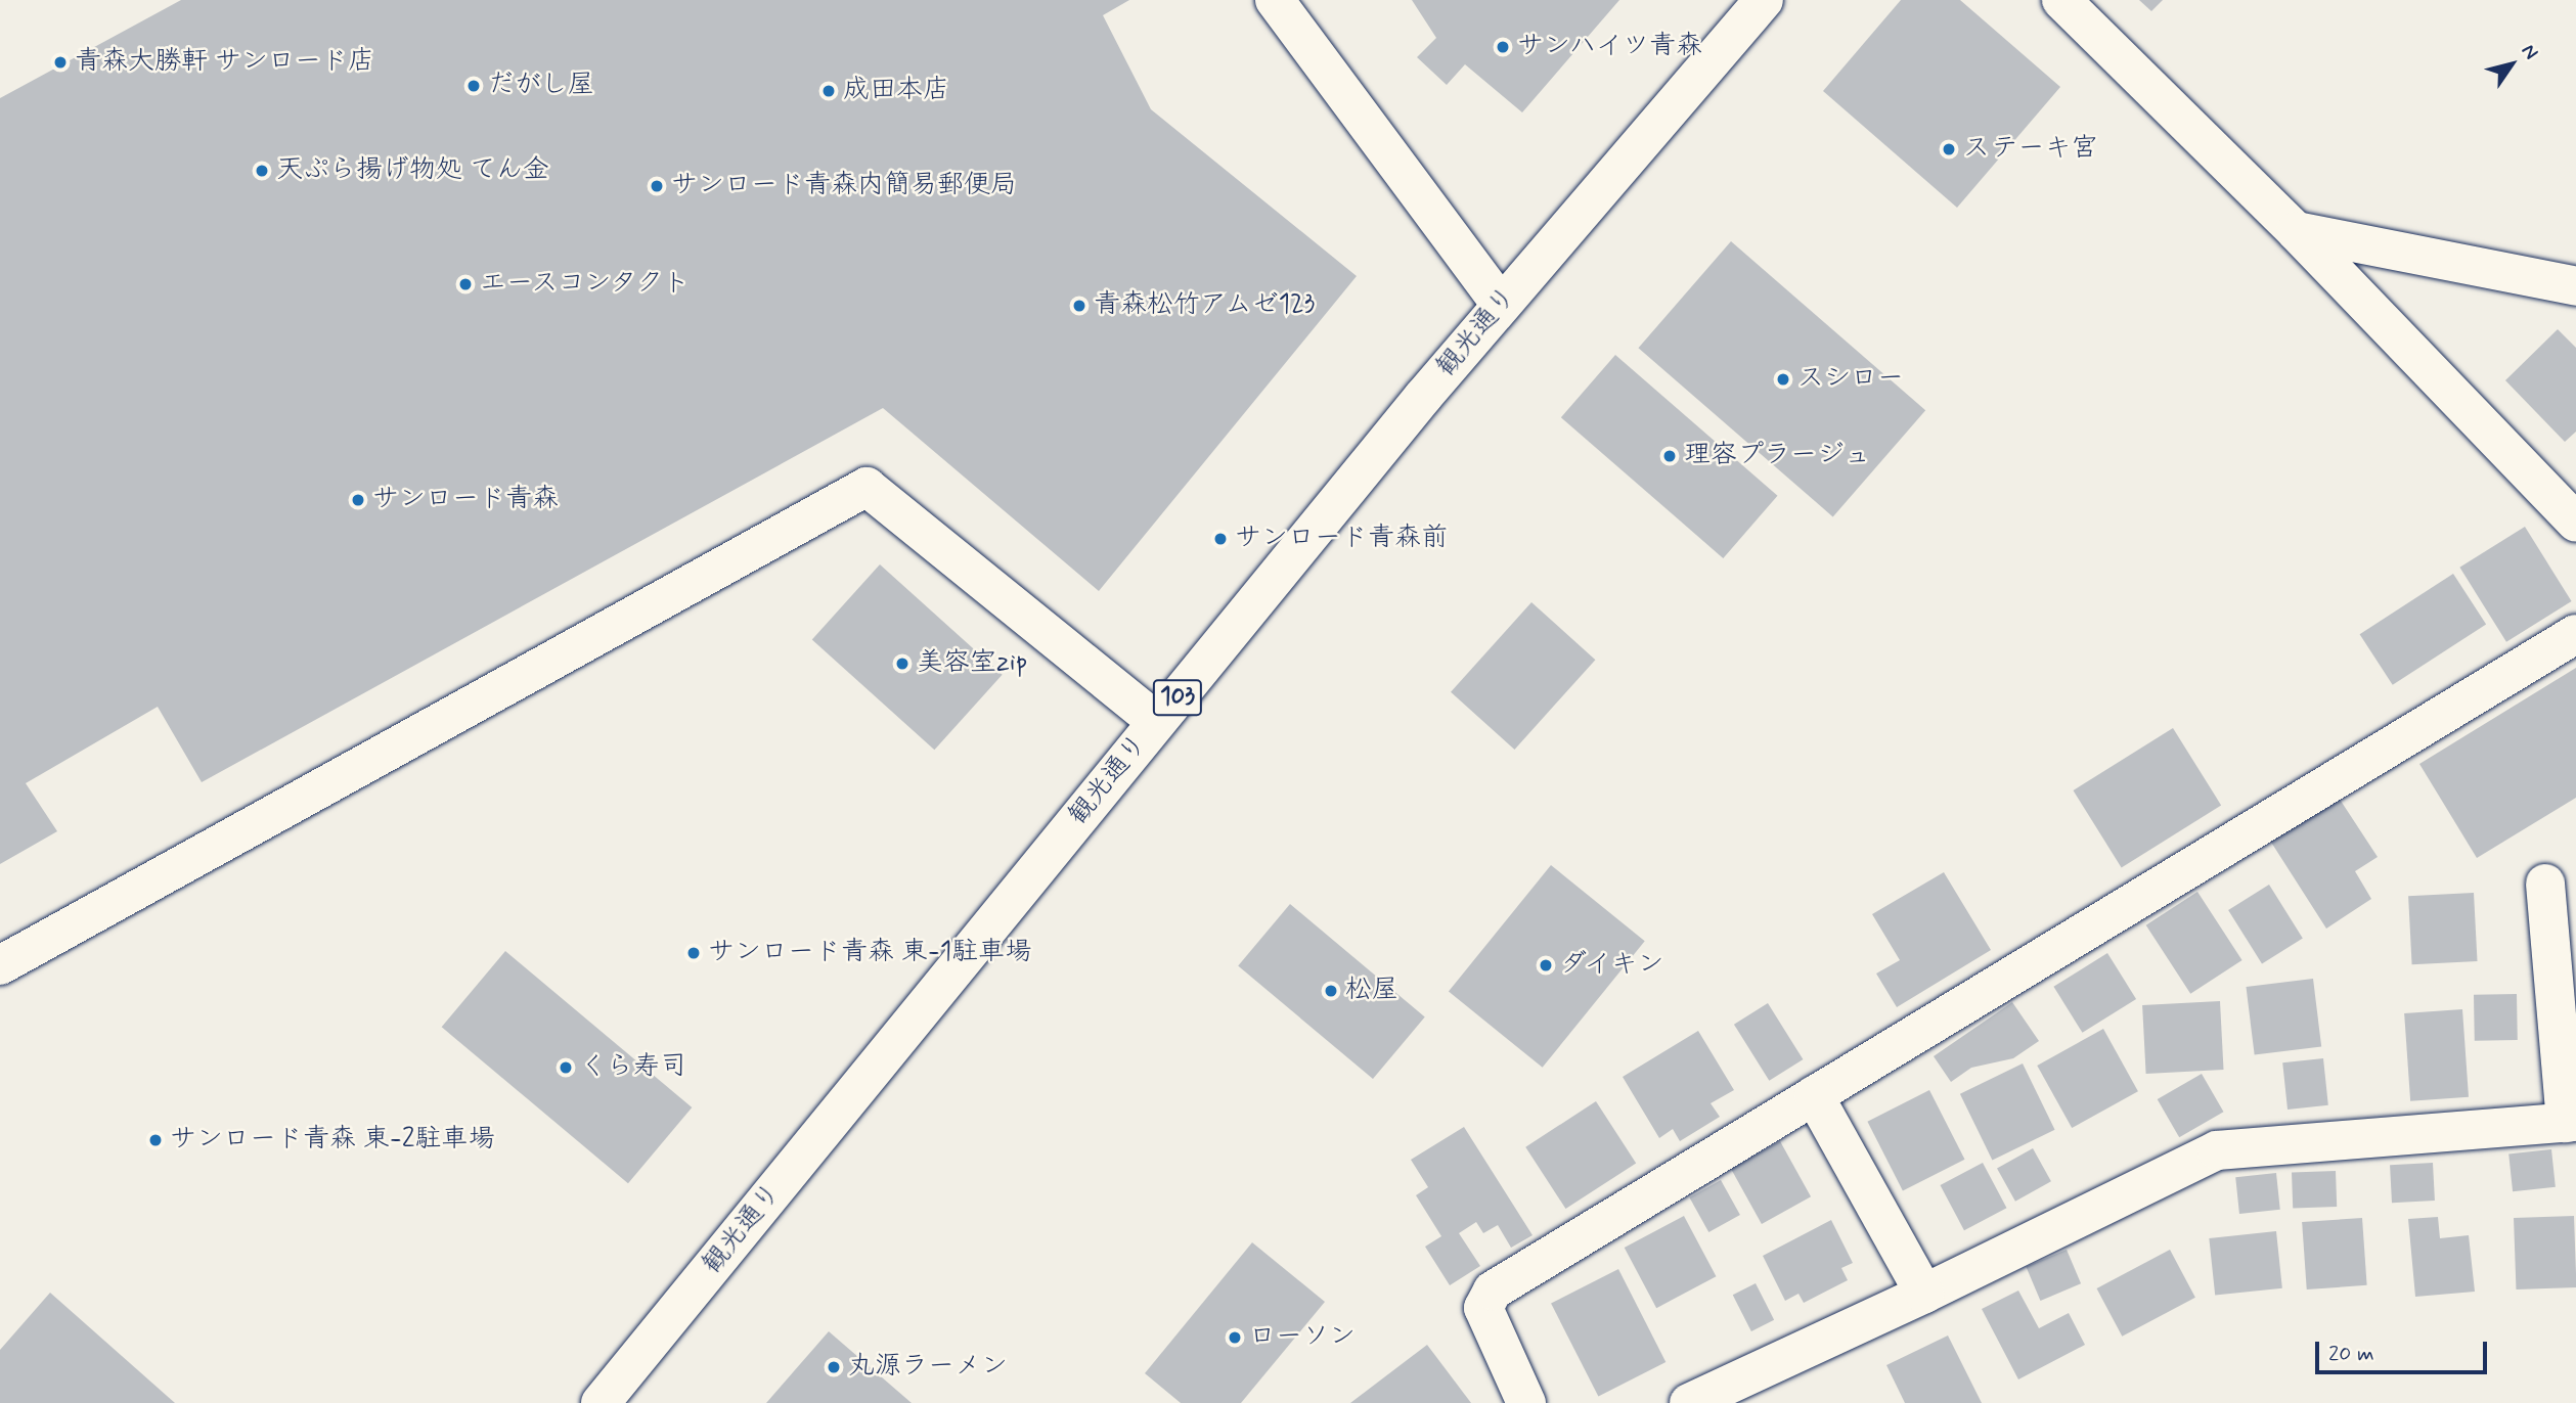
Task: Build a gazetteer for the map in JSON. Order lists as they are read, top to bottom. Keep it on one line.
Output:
{"streets":{"main road":["観光通り","103"]},"places":["サンハイツ青森","青森大勝軒 サンロード店","だがし屋","成田本店","ステーキ宮","天ぷら揚げ物処 てん金","サンロード青森内簡易郵便局","エースコンタクト","青森松竹アムゼ123","スシロー","理容プラージュ","サンロード青森","サンロード青森前","美容室zip","サンロード青森 東-1駐車場","ダイキン","松屋","くら寿司","サンロード青森 東-2駐車場","ローソン","丸源ラーメン"],"scale_bar":"20 m","north":"top right"}
